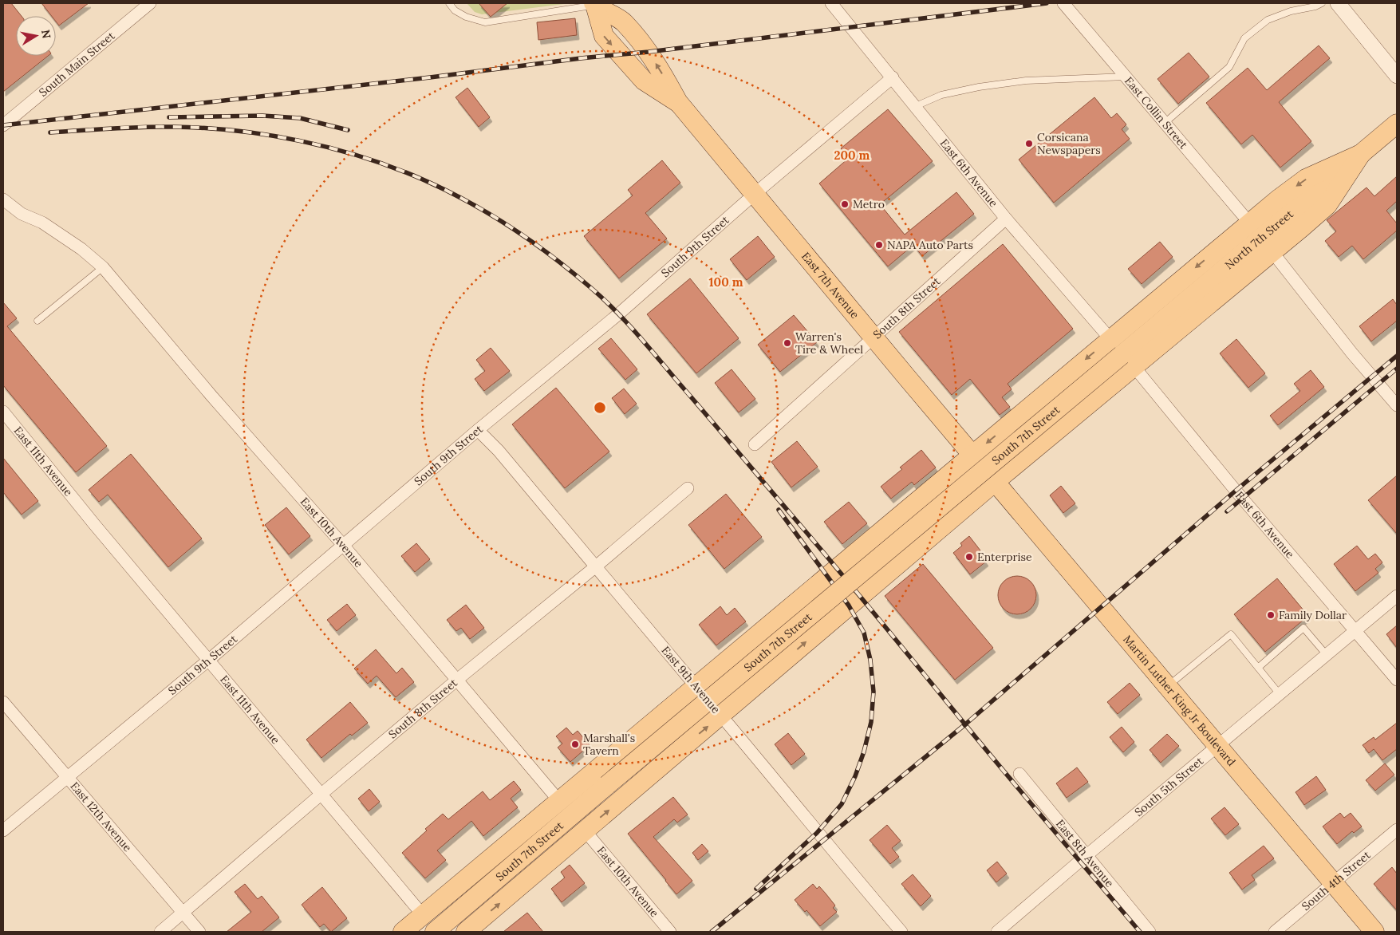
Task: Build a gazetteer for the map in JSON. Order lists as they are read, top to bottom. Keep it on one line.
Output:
{"streets":{"main road":["North 7th Street","East 7th Avenue","South 7th Street","Martin Luther King Jr Boulevard"],"street":["South Main Street","East Collin Street","East 6th Avenue","South 9th Street","South 8th Street","East 11th Avenue","East 10th Avenue","East 9th Avenue","South 5th Street","East 12th Avenue","East 8th Avenue","South 4th Street"]},"crossings":[["East 6th Avenue","North 7th Street"],["East 6th Avenue","South 9th Street"],["East 6th Avenue","South 8th Street"],["East 6th Avenue","South 7th Street"],["East 6th Avenue","South 5th Street"],["North 7th Street","South 7th Street"],["South 9th Street","East 7th Avenue"],["South 9th Street","East 11th Avenue"],["South 9th Street","East 10th Avenue"],["South 9th Street","East 9th Avenue"],["South 9th Street","East 12th Avenue"],["East 7th Avenue","South 8th Street"],["East 7th Avenue","Martin Luther King Jr Boulevard"],["South 8th Street","East 11th Avenue"],["South 8th Street","East 10th Avenue"],["South 8th Street","East 9th Avenue"],["South 8th Street","East 12th Avenue"],["Martin Luther King Jr Boulevard","South 5th Street"],["Martin Luther King Jr Boulevard","South 4th Street"],["South 5th Street","East 8th Avenue"]],"places":["Corsicana Newspapers","Metro","NAPA Auto Parts","Warren's Tire & Wheel","Enterprise","Family Dollar","Marshall's Tavern"],"north":"right","rings":["200 m","100 m"]}
